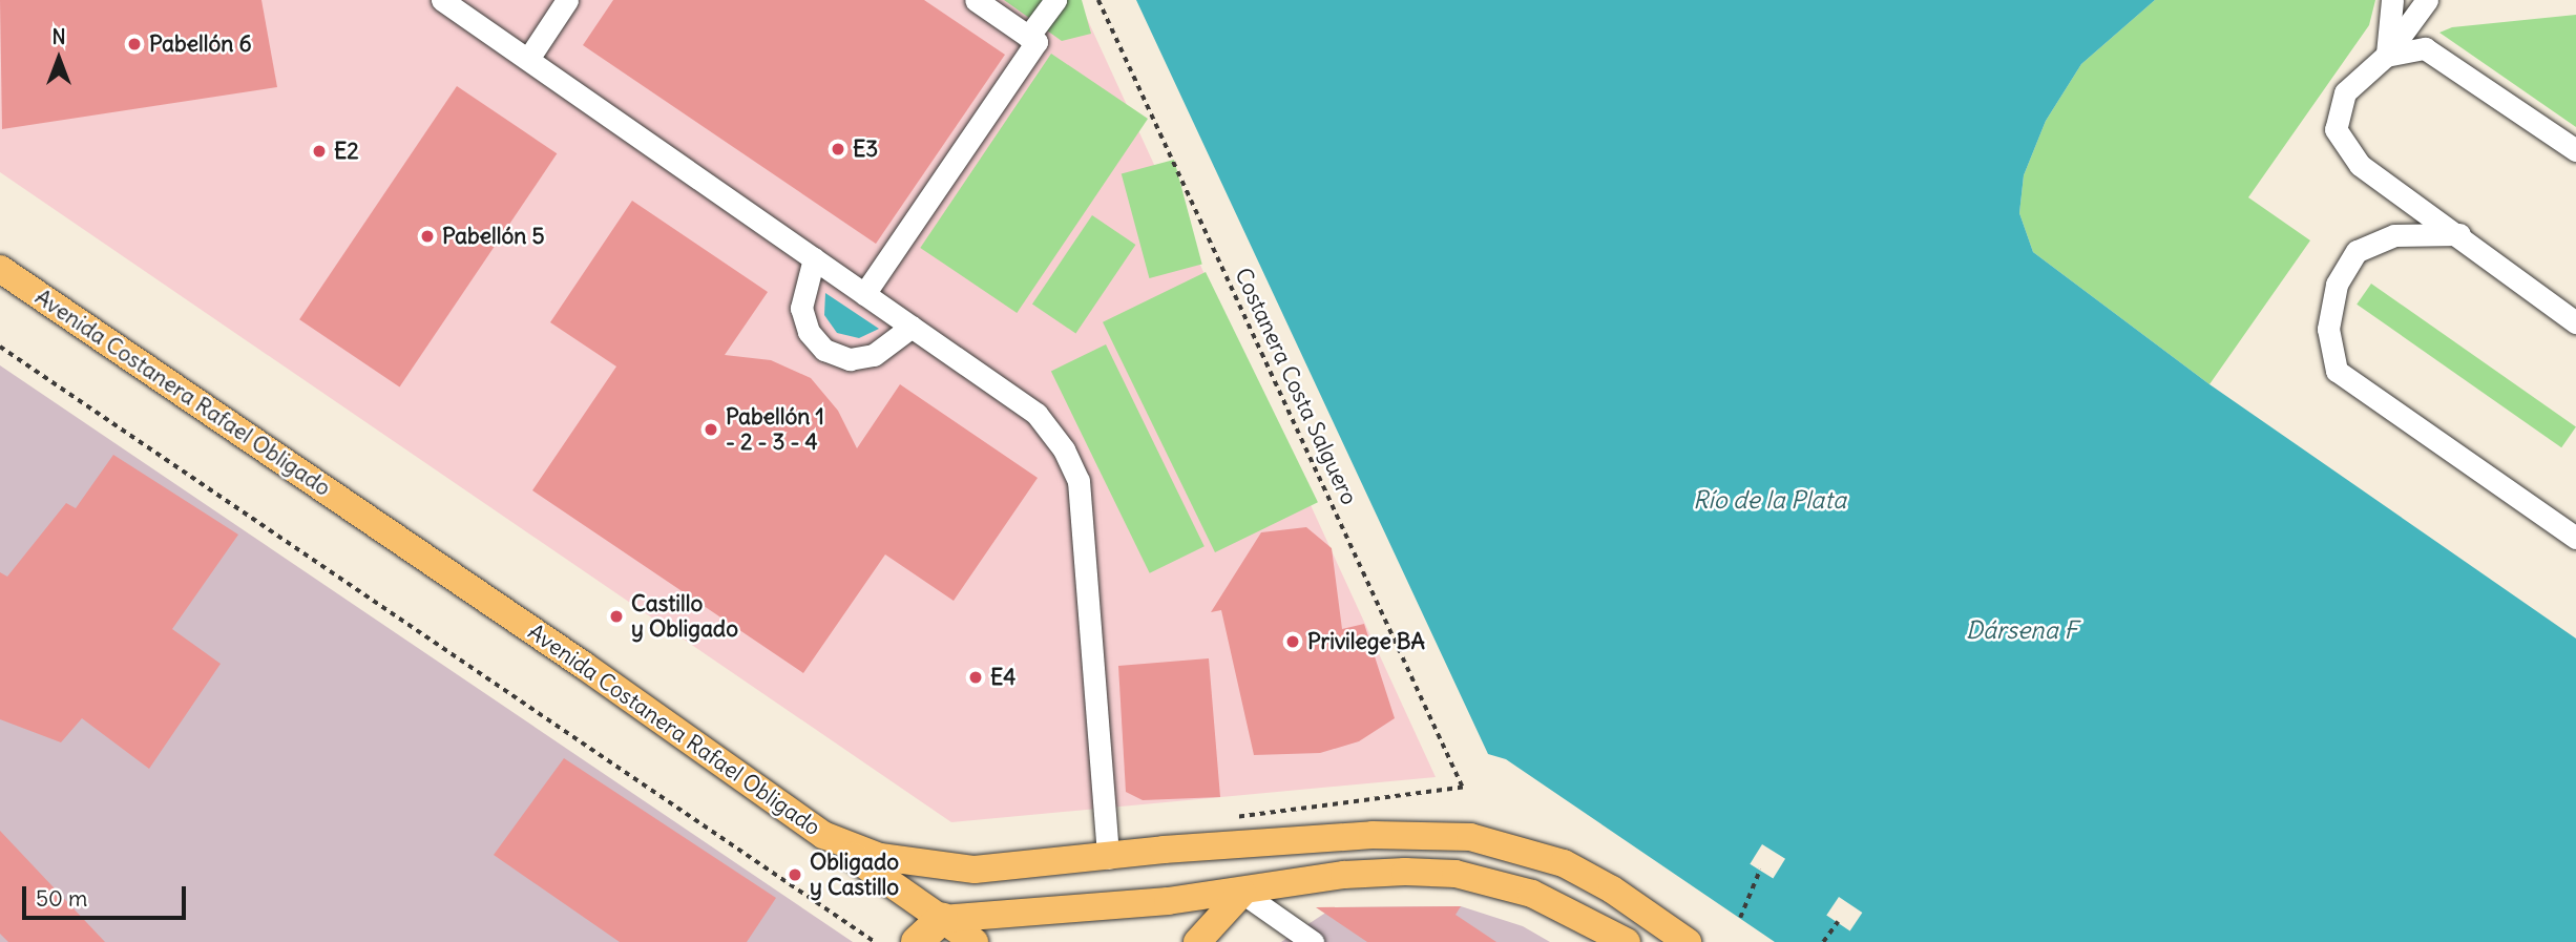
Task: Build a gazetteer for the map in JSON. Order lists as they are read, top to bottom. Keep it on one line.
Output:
{"streets":{"main road":["Avenida Costanera Rafael Obligado"],"path":["Costanera Costa Salguero"]},"water":["Río de la Plata","Dársena F"],"places":["Pabellón 6","E3","E2","Pabellón 5","Pabellón 1 - 2 - 3 - 4","Castillo y Obligado","Privilege BA","E4","Obligado y Castillo"],"scale_bar":"50 m","north":"top"}
